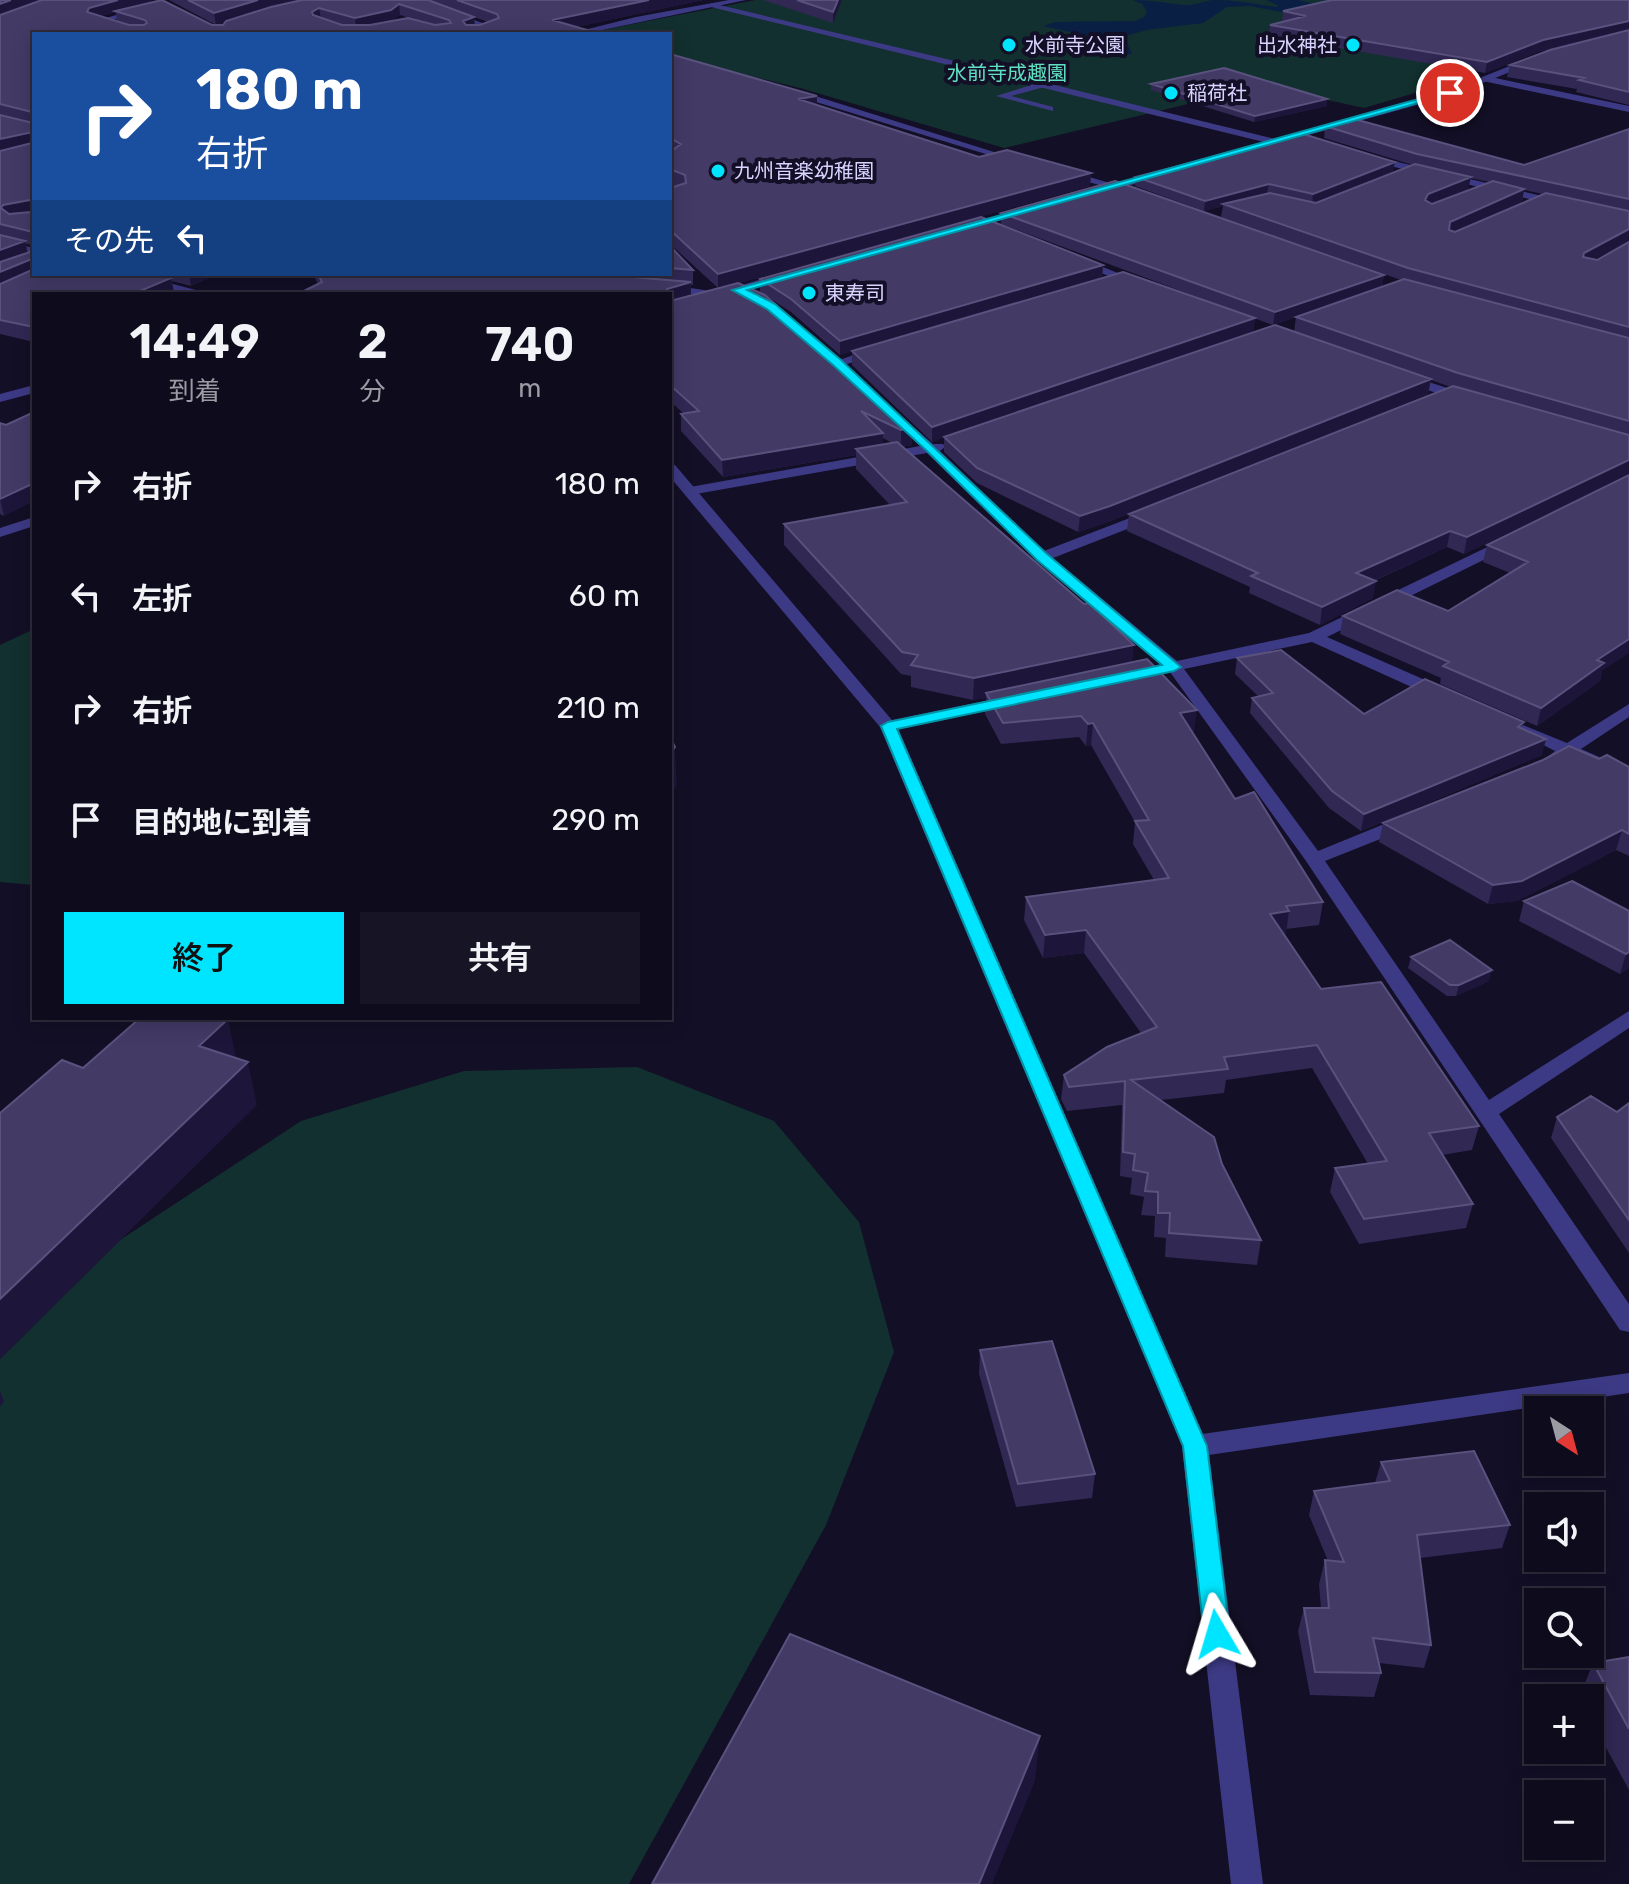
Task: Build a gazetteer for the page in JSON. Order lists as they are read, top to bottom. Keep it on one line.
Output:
{"parks":["水前寺成趣園"],"places":["水前寺公園","出水神社","稲荷社","九州音楽幼稚園","東寿司"],"north":"bottom right","page":{"turn":["180 m","右折"],"then":"その先","eta":["14:49","到着","2","分","740","m"],"list":[{"name":"右折","value":"180 m"},{"name":"左折","value":"60 m"},{"name":"右折","value":"210 m"},{"name":"目的地に到着","value":"290 m"}],"buttons":["終了","共有"],"map_buttons":["+","−"]}}
